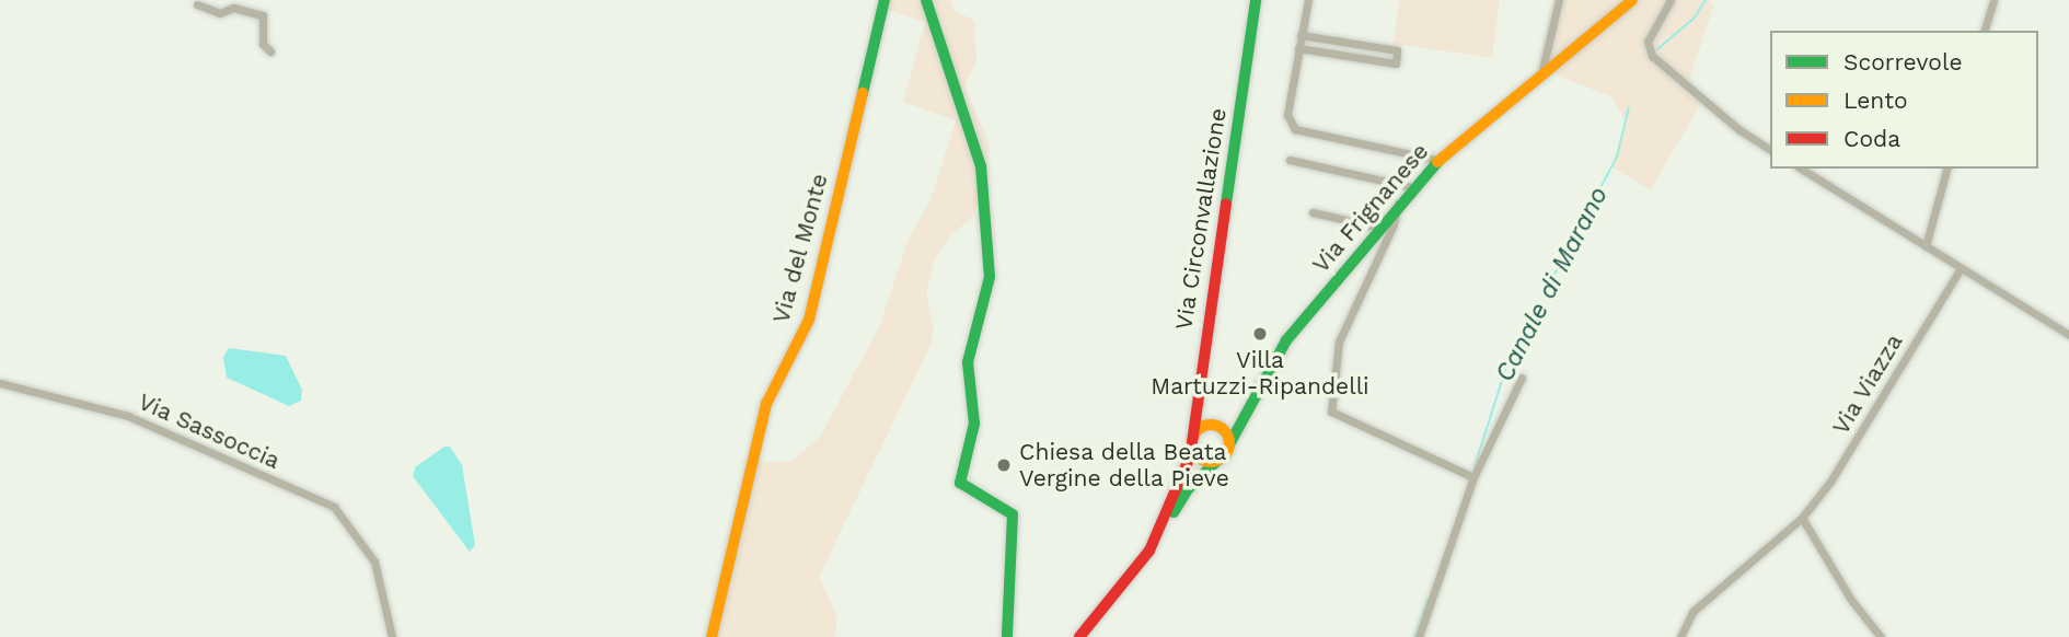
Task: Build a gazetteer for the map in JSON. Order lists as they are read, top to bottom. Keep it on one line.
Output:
{"streets":{"main road":["Via Frignanese","Via Circonvallazione","Via del Monte"],"street":["Via Viazza","Via Sassoccia"]},"crossings":[["Via Frignanese","Via Circonvallazione"]],"water":["Canale di Marano"],"places":["Villa Martuzzi-Ripandelli","Chiesa della Beata Vergine della Pieve"],"legend":["Scorrevole","Lento","Coda"]}
